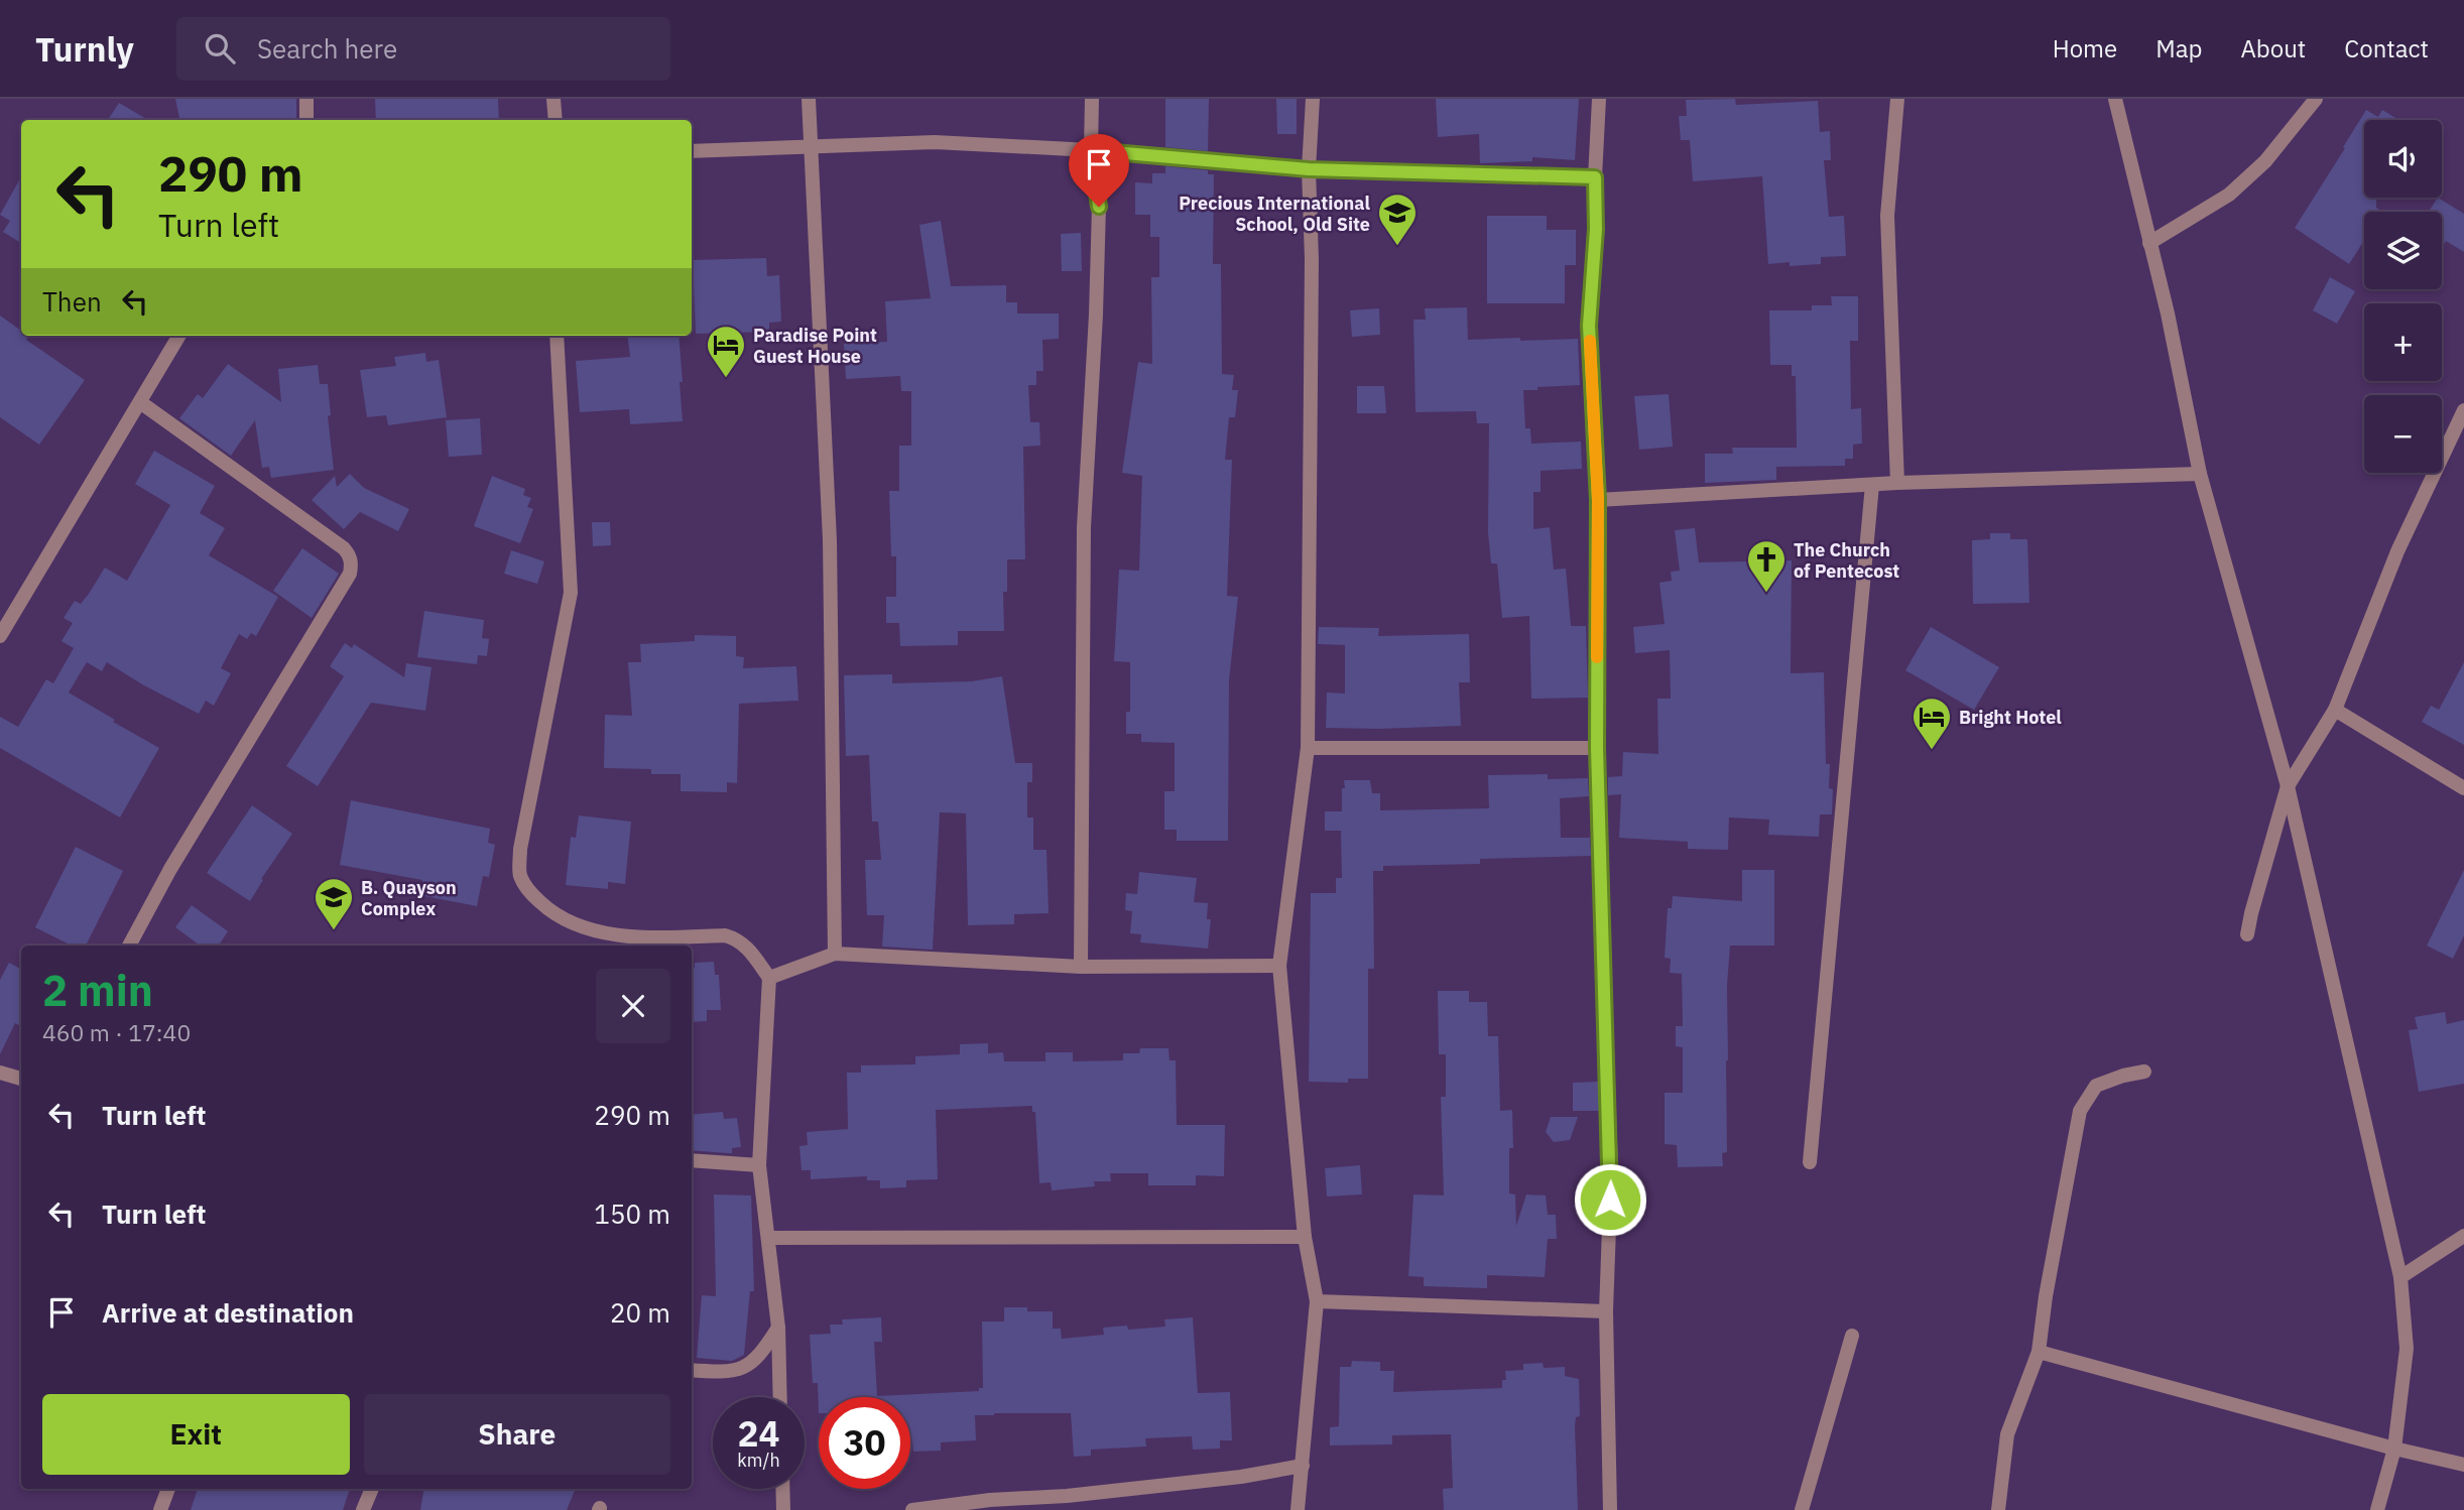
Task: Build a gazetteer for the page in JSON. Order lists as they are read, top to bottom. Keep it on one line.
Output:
{"places":{"school or university":["Precious International School, Old Site","B. Quayson Complex"],"hotel":["Paradise Point Guest House","Bright Hotel"],"church":["The Church of Pentecost"]},"page":{"header":"Turnly","search":"Search here","nav":["Home","Map","About","Contact"],"map_buttons":["+","−"],"turn":["290 m","Turn left"],"then":"Then","heading":["2 min","460 m · 17:40"],"list":[{"name":"Turn left","value":"290 m"},{"name":"Turn left","value":"150 m"},{"name":"Arrive at destination","value":"20 m"}],"buttons":["Exit","Share"],"speed":"24 km/h","limit":"30"}}
